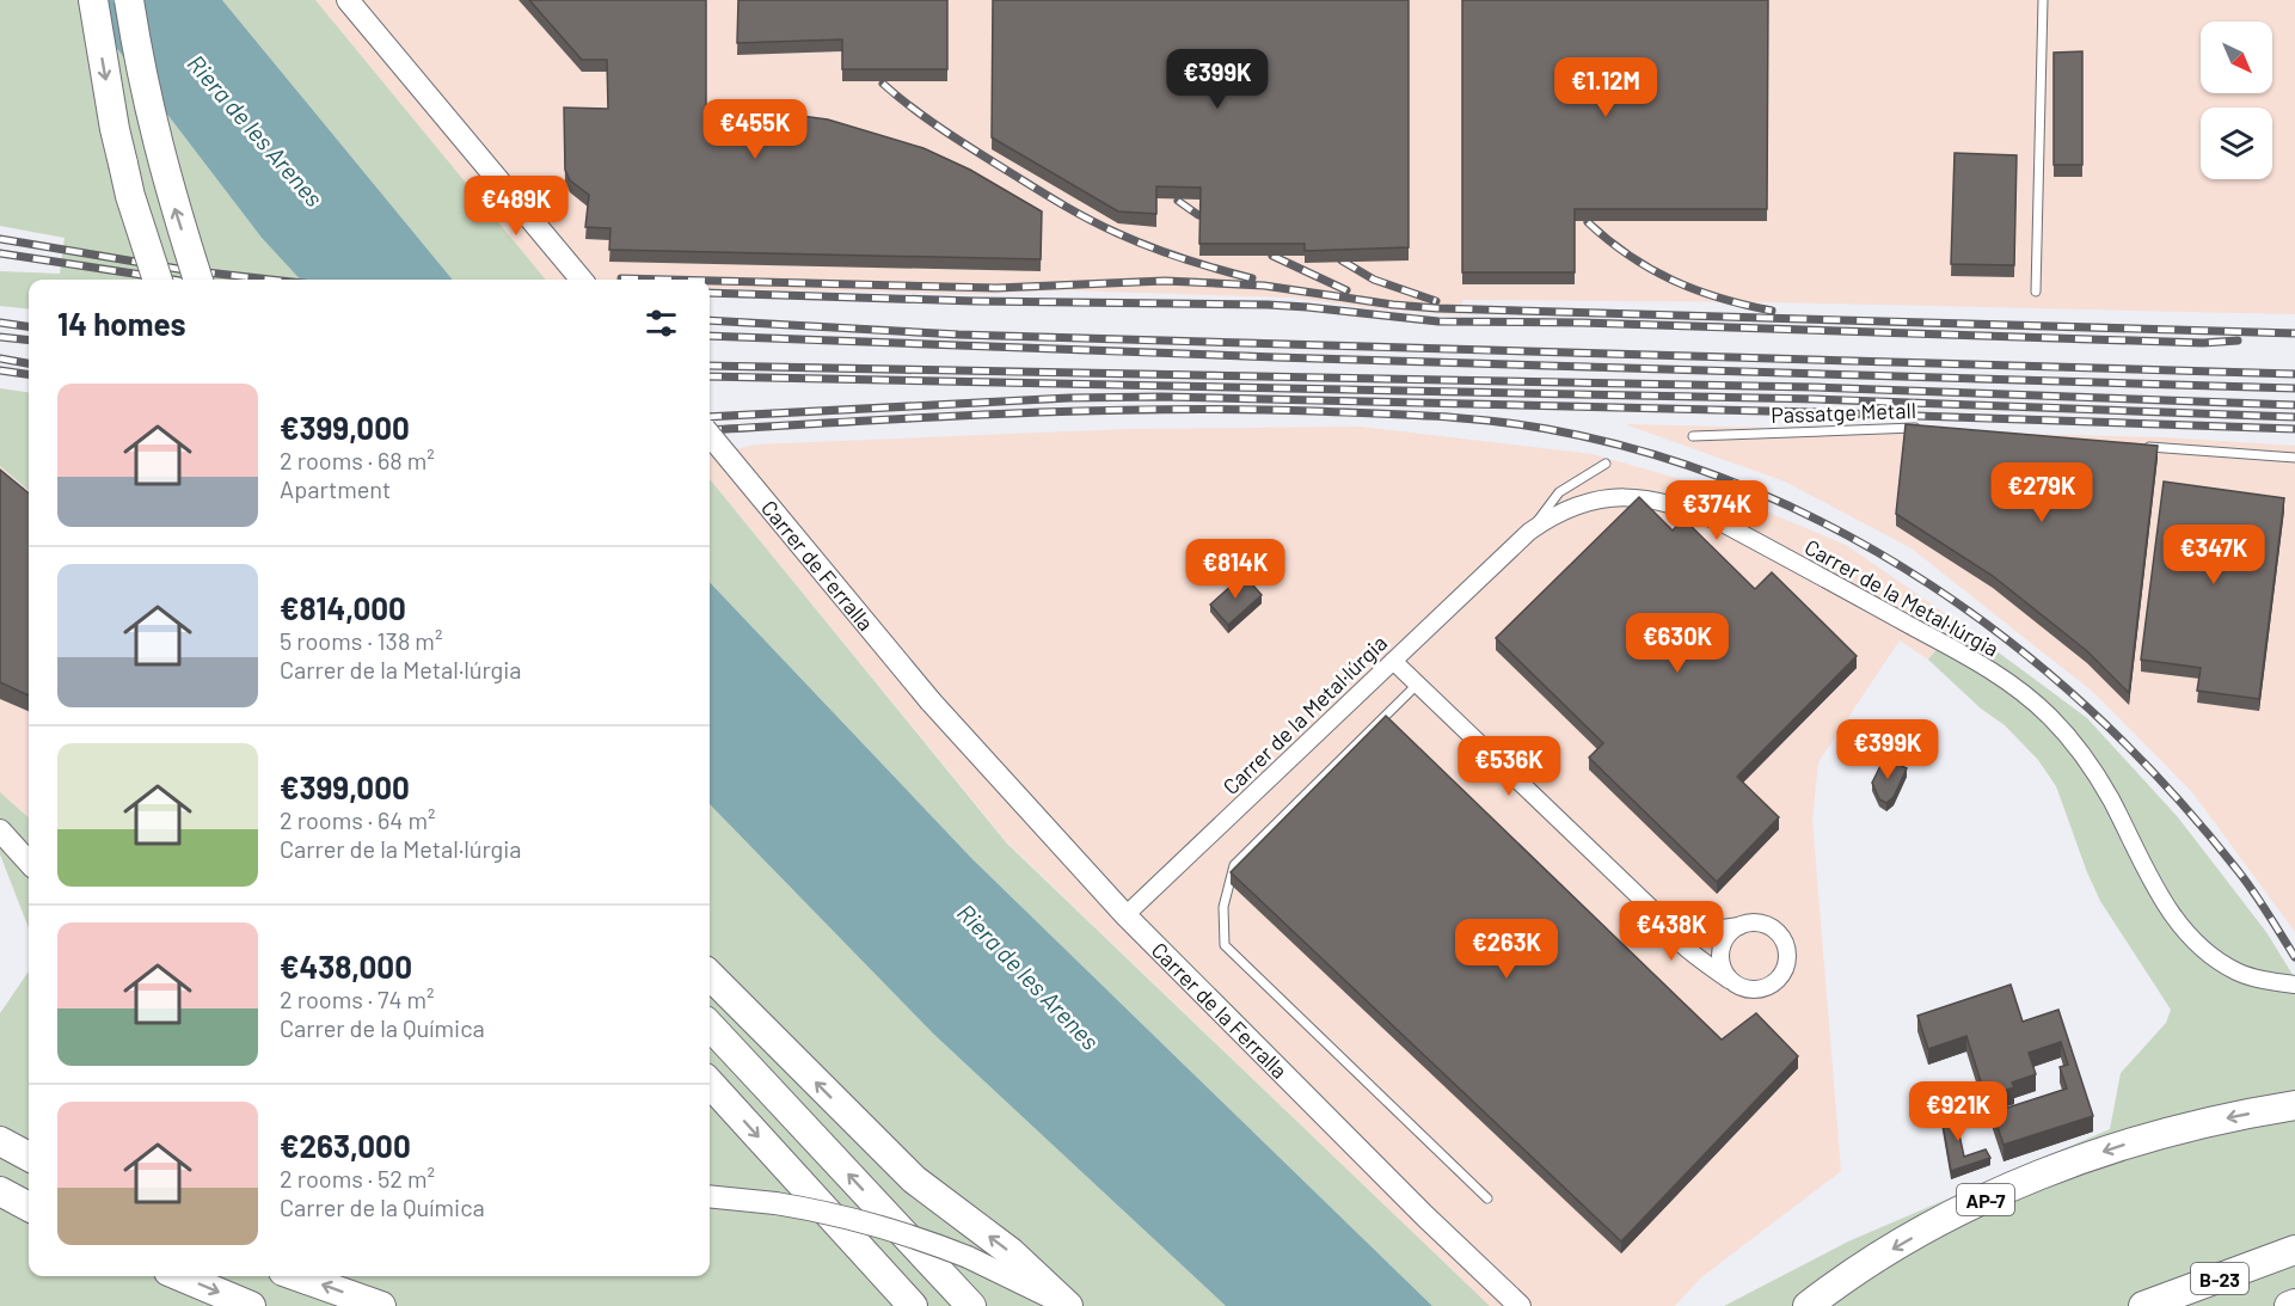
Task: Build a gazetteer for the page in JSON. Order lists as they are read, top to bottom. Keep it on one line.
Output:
{"streets":{"highway":["AP-7","B-23"],"street":["Carrer de Ferralla","Carrer de la Metal·lúrgia","Carrer de la Ferralla"],"lane":["Passatge Metall"]},"crossings":[["Carrer de Ferralla","Carrer de la Ferralla"],["Carrer de la Metal·lúrgia","Carrer de la Ferralla"]],"water":["Riera de les Arenes"],"north":"bottom right","page":{"price":["€399K","€1.12M","€455K","€489K","€279K","€374K","€347K","€814K","€630K","€399K","€536K","€438K","€263K","€921K"],"heading":"14 homes","list":[{"name":"€399,000","note":"2 rooms · 68 m² · Apartment"},{"name":"€814,000","note":"5 rooms · 138 m² · Carrer de la Metal·lúrgia"},{"name":"€399,000","note":"2 rooms · 64 m² · Carrer de la Metal·lúrgia"},{"name":"€438,000","note":"2 rooms · 74 m² · Carrer de la Química"},{"name":"€263,000","note":"2 rooms · 52 m² · Carrer de la Química"}]}}
